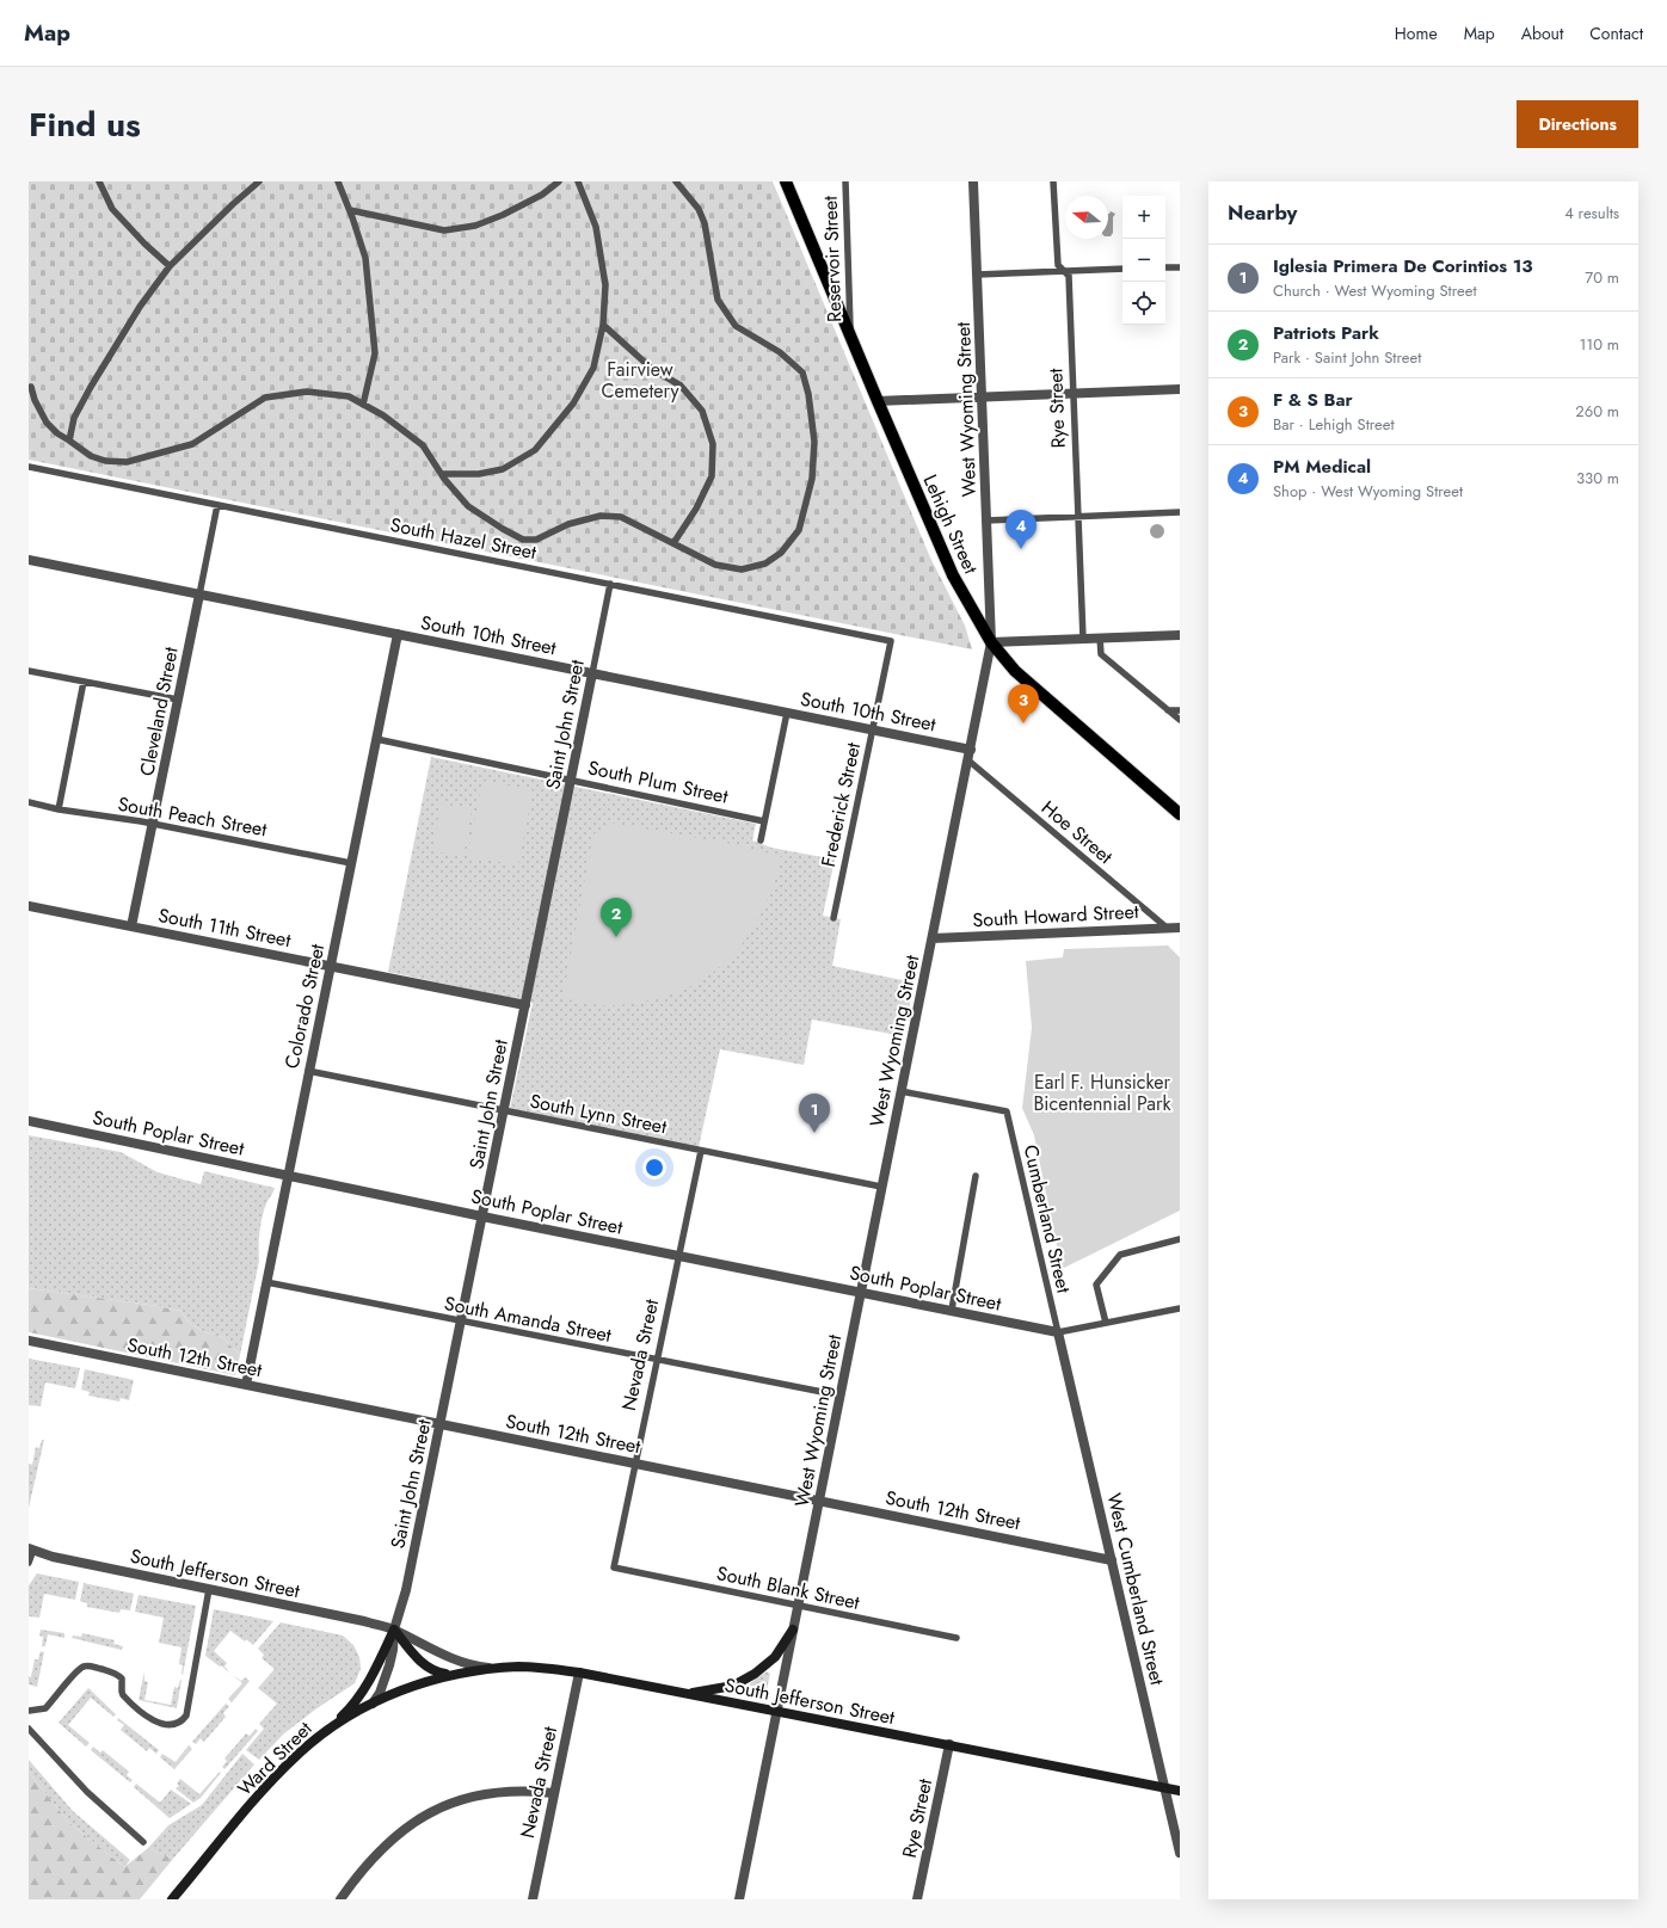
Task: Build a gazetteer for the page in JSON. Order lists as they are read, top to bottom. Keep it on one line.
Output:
{"streets":{"main road":["Lehigh Street","South Jefferson Street","Ward Street"],"street":["Rye Street","West Wyoming Street","South 10th Street","Cleveland Street","Saint John Street","South Howard Street","South 11th Street","Colorado Street","South Poplar Street","Nevada Street","South 12th Street","West Cumberland Street"],"lane":["Reservoir Street","South Hazel Street","South Plum Street","Frederick Street","South Peach Street","Hoe Street","South Lynn Street","Cumberland Street","South Amanda Street","South Blank Street"]},"crossings":[["Reservoir Street","Lehigh Street"],["Rye Street","South Jefferson Street"],["West Wyoming Street","Lehigh Street"],["West Wyoming Street","South 10th Street"],["West Wyoming Street","Hoe Street"],["West Wyoming Street","South Howard Street"],["West Wyoming Street","South Lynn Street"],["West Wyoming Street","South Poplar Street"],["West Wyoming Street","Cumberland Street"],["West Wyoming Street","South Amanda Street"],["West Wyoming Street","South 12th Street"],["West Wyoming Street","South Jefferson Street"],["West Wyoming Street","South Blank Street"],["South Hazel Street","Cleveland Street"],["South Hazel Street","Saint John Street"],["South Hazel Street","Frederick Street"],["South 10th Street","Cleveland Street"],["South 10th Street","Saint John Street"],["South 10th Street","Frederick Street"],["South 10th Street","Hoe Street"],["South 10th Street","Colorado Street"],["Cleveland Street","South Peach Street"],["Cleveland Street","South 11th Street"],["Saint John Street","South Plum Street"],["Saint John Street","South 11th Street"],["Saint John Street","South Lynn Street"],["Saint John Street","South Poplar Street"],["Saint John Street","South Amanda Street"],["Saint John Street","South 12th Street"],["Saint John Street","South Jefferson Street"],["Saint John Street","Ward Street"],["South Plum Street","Colorado Street"],["South Peach Street","Colorado Street"],["Hoe Street","South Howard Street"],["South 11th Street","Colorado Street"],["Colorado Street","South Lynn Street"],["Colorado Street","South Poplar Street"],["Colorado Street","South Amanda Street"],["Colorado Street","South 12th Street"],["South Lynn Street","Nevada Street"],["South Poplar Street","Cumberland Street"],["South Poplar Street","Nevada Street"],["South Poplar Street","West Cumberland Street"],["Cumberland Street","West Cumberland Street"],["South Amanda Street","Nevada Street"],["Nevada Street","South 12th Street"],["Nevada Street","South Jefferson Street"],["Nevada Street","South Blank Street"],["South 12th Street","West Cumberland Street"],["South Jefferson Street","West Cumberland Street"],["South Jefferson Street","Ward Street"]],"parks":["Fairview Cemetery","Earl F. Hunsicker Bicentennial Park"],"north":"left","page":{"header":"Map","nav":["Home","Map","About","Contact"],"title":"Find us","buttons":"Directions","heading":["Nearby","4 results"],"map_buttons":["+","−"],"list":[{"mark":"1","name":"Iglesia Primera De Corintios 13","note":"Church · West Wyoming Street","value":"70 m"},{"mark":"2","name":"Patriots Park","note":"Park · Saint John Street","value":"110 m"},{"mark":"3","name":"F & S Bar","note":"Bar · Lehigh Street","value":"260 m"},{"mark":"4","name":"PM Medical","note":"Shop · West Wyoming Street","value":"330 m"}],"pins":["4","3","2","1"]}}
